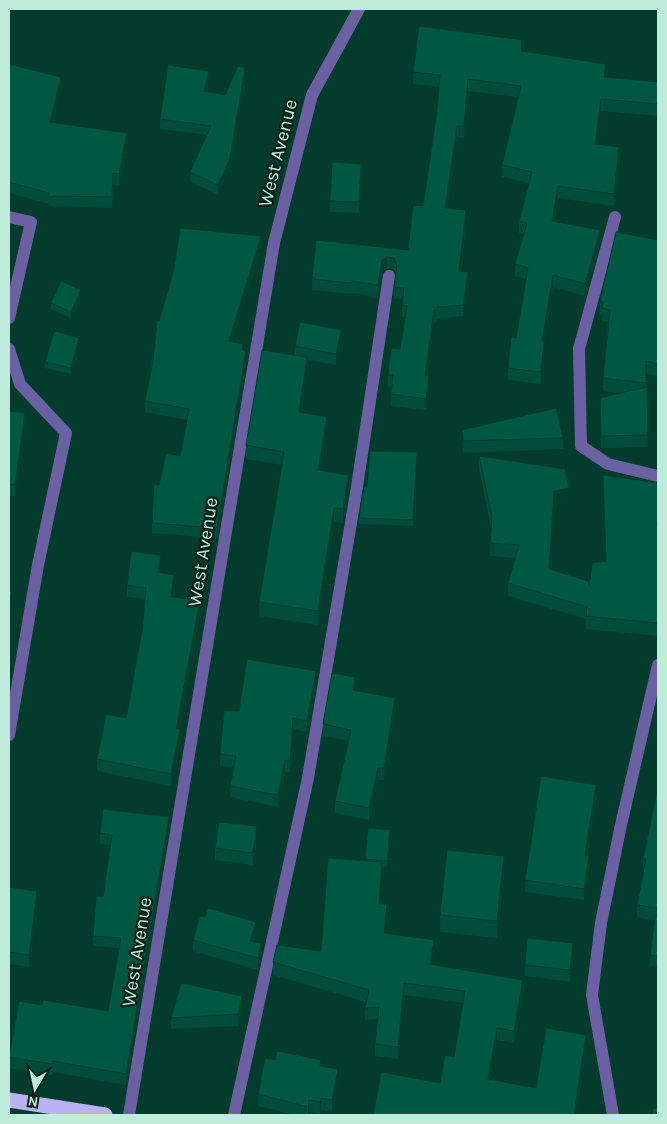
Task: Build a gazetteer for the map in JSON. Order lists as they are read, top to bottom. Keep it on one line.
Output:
{"streets":{"street":["West Avenue"]},"north":"bottom"}
